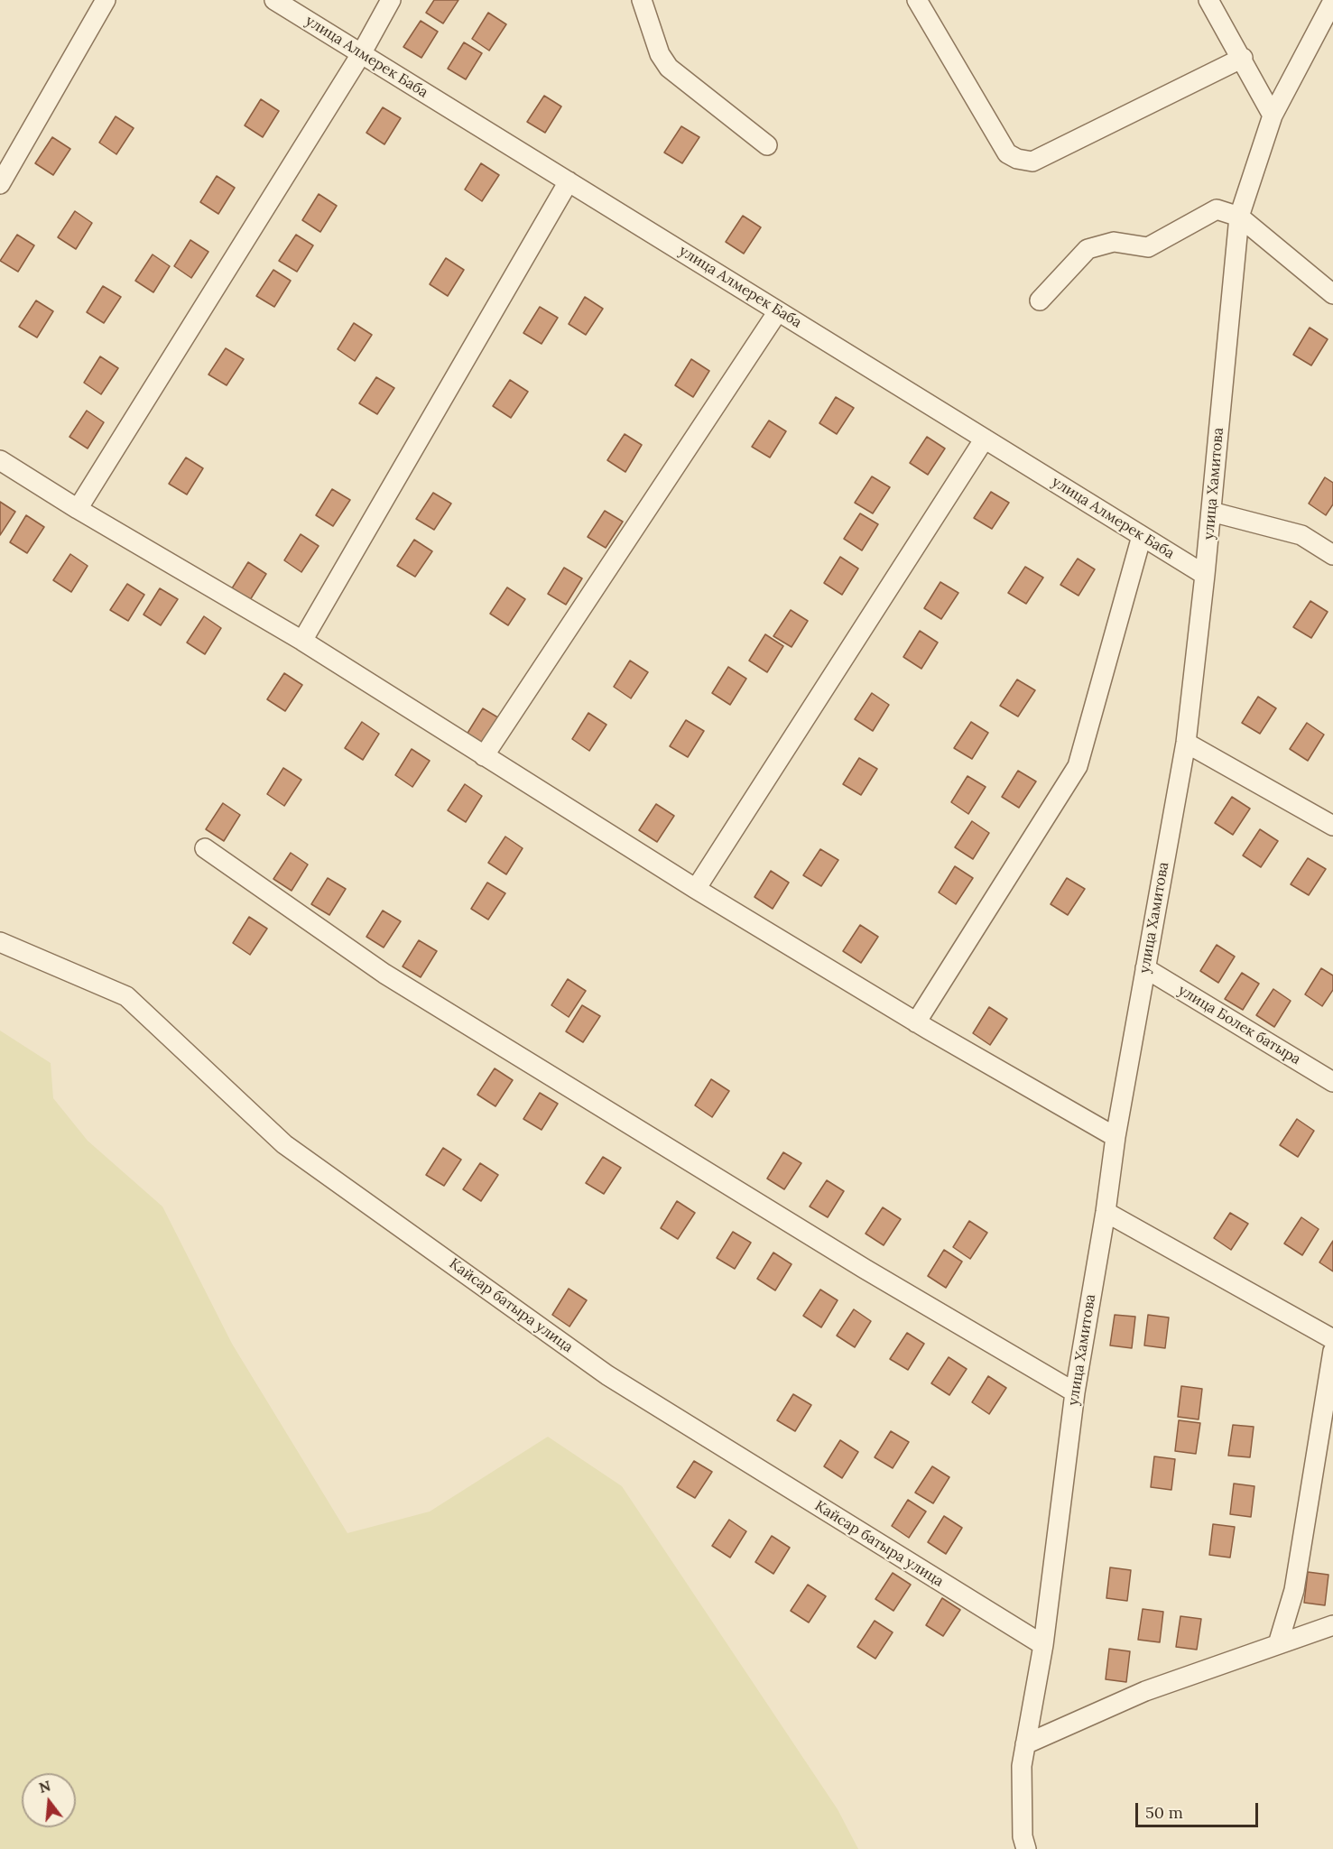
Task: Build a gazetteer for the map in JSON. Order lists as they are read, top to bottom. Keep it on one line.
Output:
{"streets":{"street":["улица Алмерек Баба","улица Хамитова","улица Болек батыра","Кайсар батыра улица"]},"crossings":[["улица Алмерек Баба","улица Хамитова"],["улица Хамитова","улица Болек батыра"],["улица Хамитова","Кайсар батыра улица"]],"scale_bar":"50 m","north":"top"}
